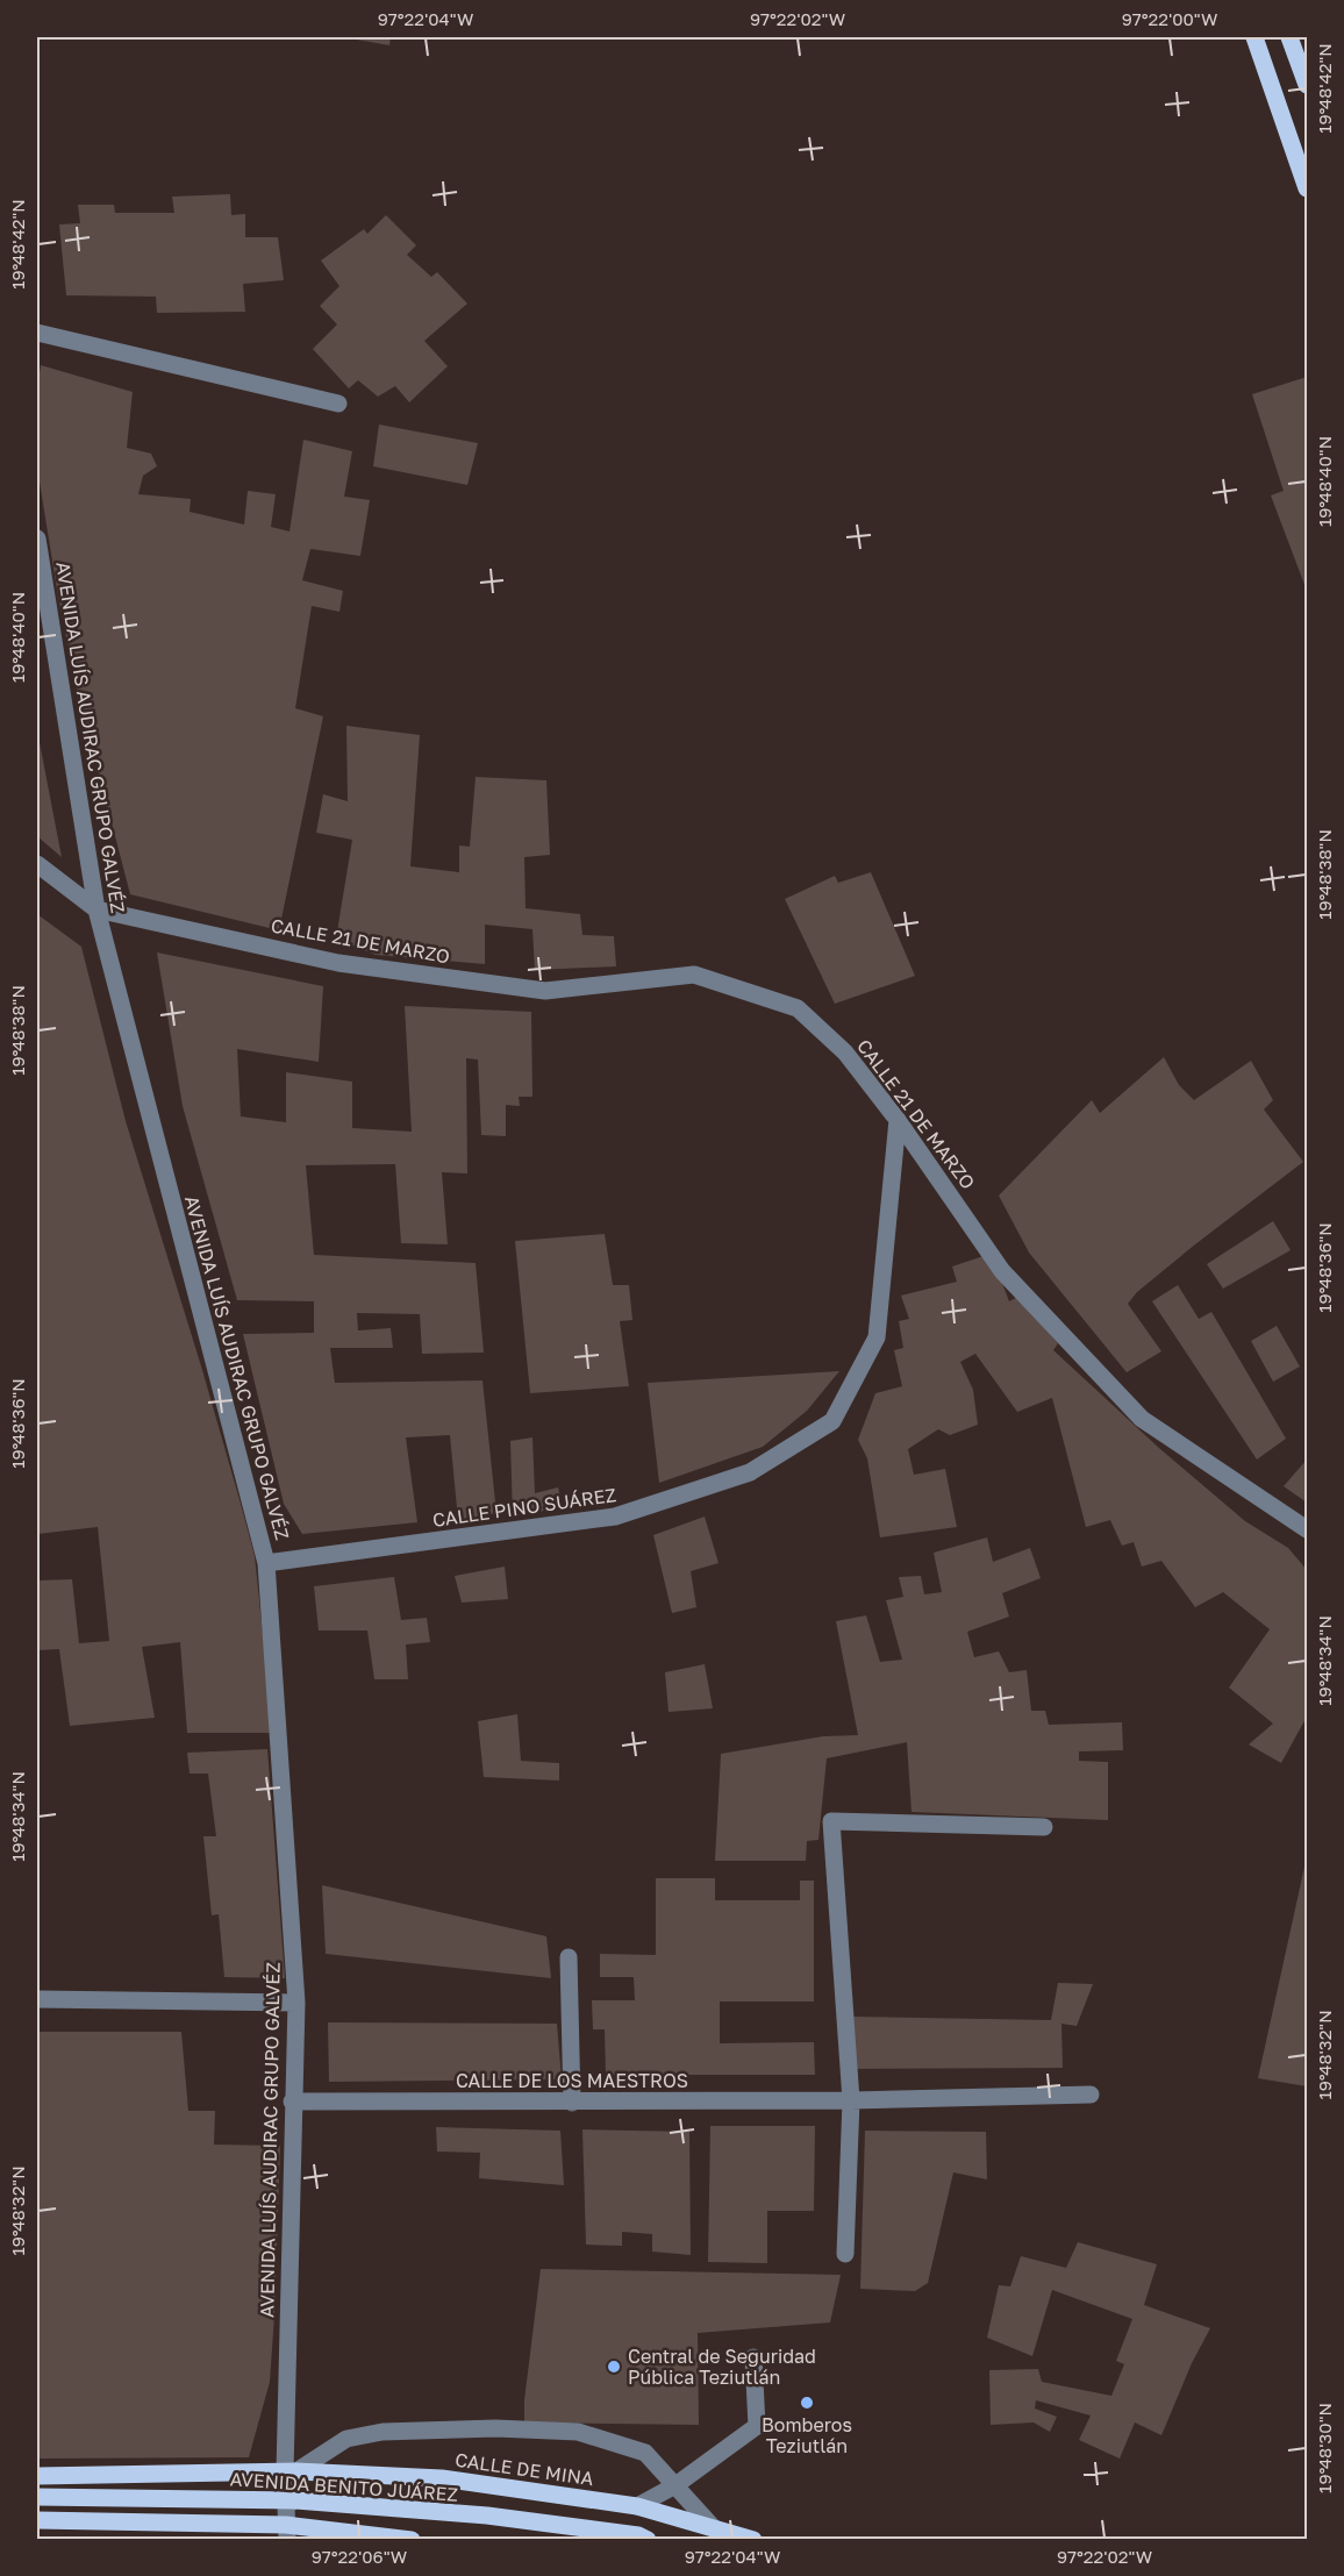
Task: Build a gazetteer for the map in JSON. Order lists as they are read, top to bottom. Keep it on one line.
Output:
{"streets":{"main road":["CALLE DE MINA","AVENIDA BENITO JUÁREZ"],"street":["AVENIDA LUÍS AUDIRAC GRUPO GALVÉZ","CALLE 21 DE MARZO","CALLE PINO SUÁREZ","CALLE DE LOS MAESTROS"]},"crossings":[["AVENIDA LUÍS AUDIRAC GRUPO GALVÉZ","CALLE 21 DE MARZO"],["AVENIDA LUÍS AUDIRAC GRUPO GALVÉZ","CALLE PINO SUÁREZ"],["AVENIDA LUÍS AUDIRAC GRUPO GALVÉZ","CALLE DE LOS MAESTROS"],["AVENIDA LUÍS AUDIRAC GRUPO GALVÉZ","CALLE DE MINA"],["CALLE 21 DE MARZO","CALLE PINO SUÁREZ"]],"places":["Central de Seguridad Pública Teziutlán","Bomberos Teziutlán"],"coordinates":["97°22'04\"W","97°22'02\"W","97°22'00\"W","19°48'42\"N","19°48'40\"N","19°48'38\"N","19°48'36\"N","19°48'34\"N","19°48'32\"N","19°48'30\"N","97°22'06\"W"]}
